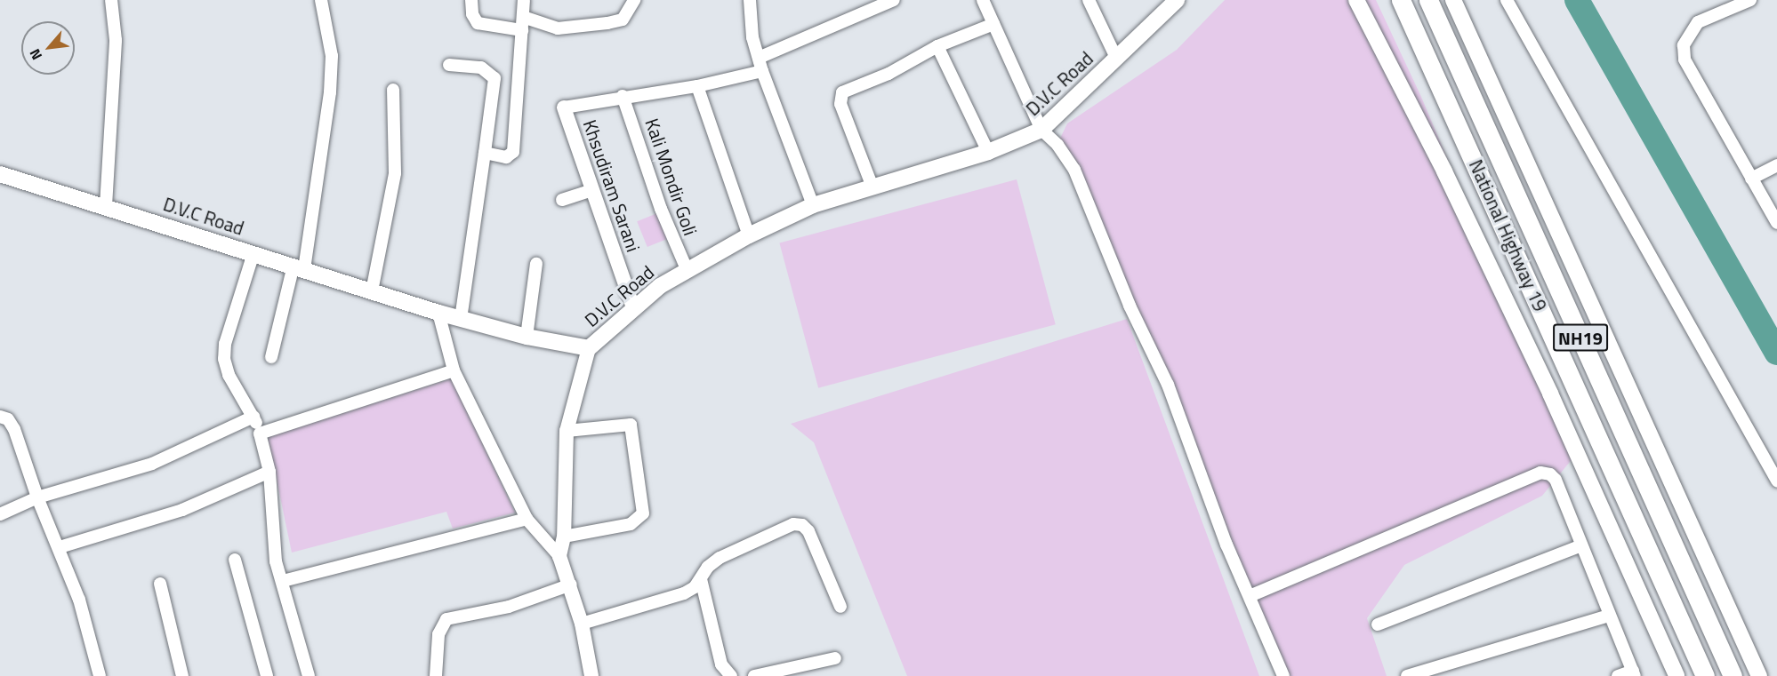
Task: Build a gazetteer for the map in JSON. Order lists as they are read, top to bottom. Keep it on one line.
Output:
{"streets":{"highway":["National Highway 19","NH19"],"main road":["D.V.C Road"],"street":["Kali Mondir Goli","Khsudiram Sarani"]},"crossings":[["D.V.C Road","Kali Mondir Goli"],["D.V.C Road","Khsudiram Sarani"]],"north":"bottom left"}
